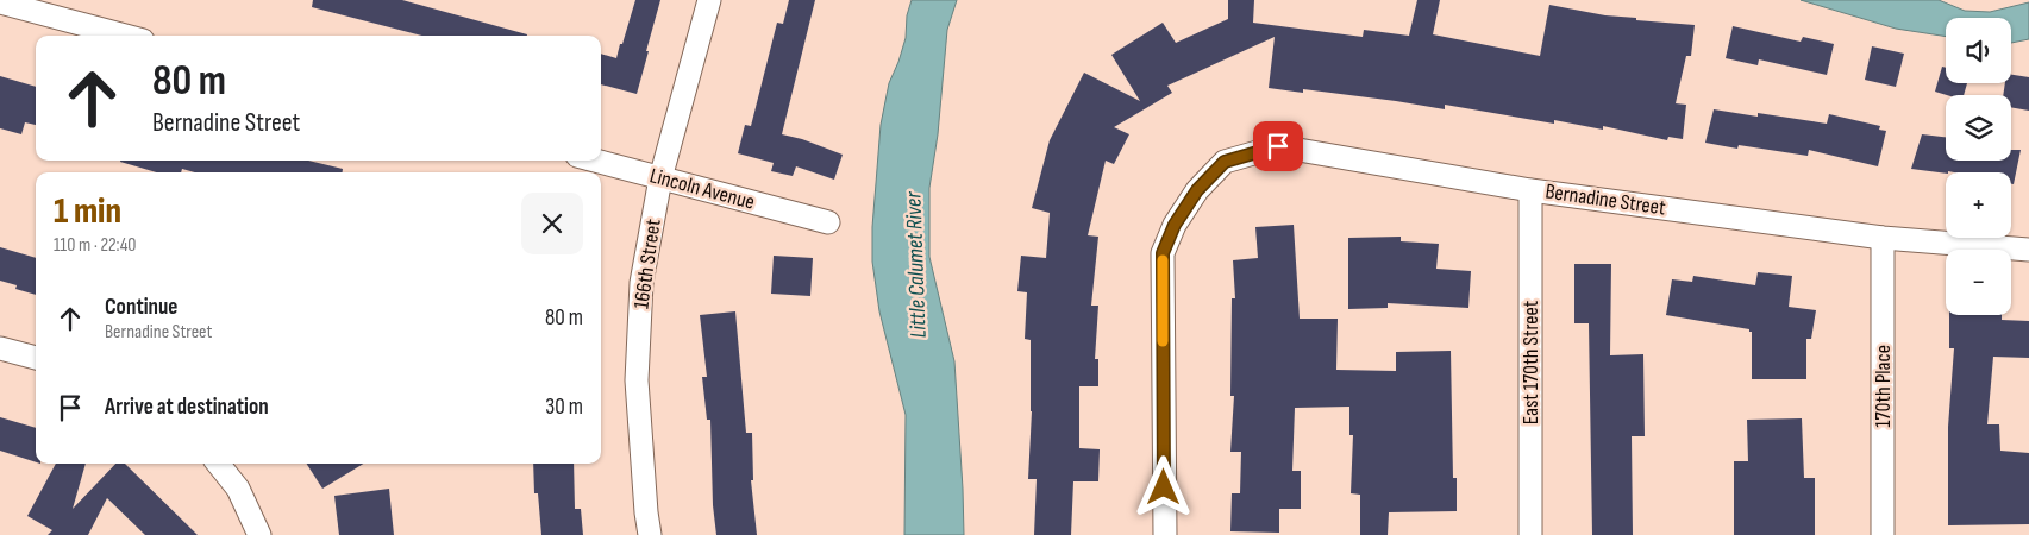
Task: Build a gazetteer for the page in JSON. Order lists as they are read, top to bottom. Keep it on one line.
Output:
{"streets":{"street":["Lincoln Avenue","Bernadine Street","166th Street","East 170th Street","170th Place"]},"crossings":[["Lincoln Avenue","166th Street"],["Bernadine Street","East 170th Street"],["Bernadine Street","170th Place"]],"water":["Little Calumet River"],"page":{"map_buttons":["+","−"],"turn":["80 m","Bernadine Street"],"heading":["1 min","110 m · 22:40"],"list":[{"name":"Continue","note":"Bernadine Street","value":"80 m"},{"name":"Arrive at destination","value":"30 m"}]}}
